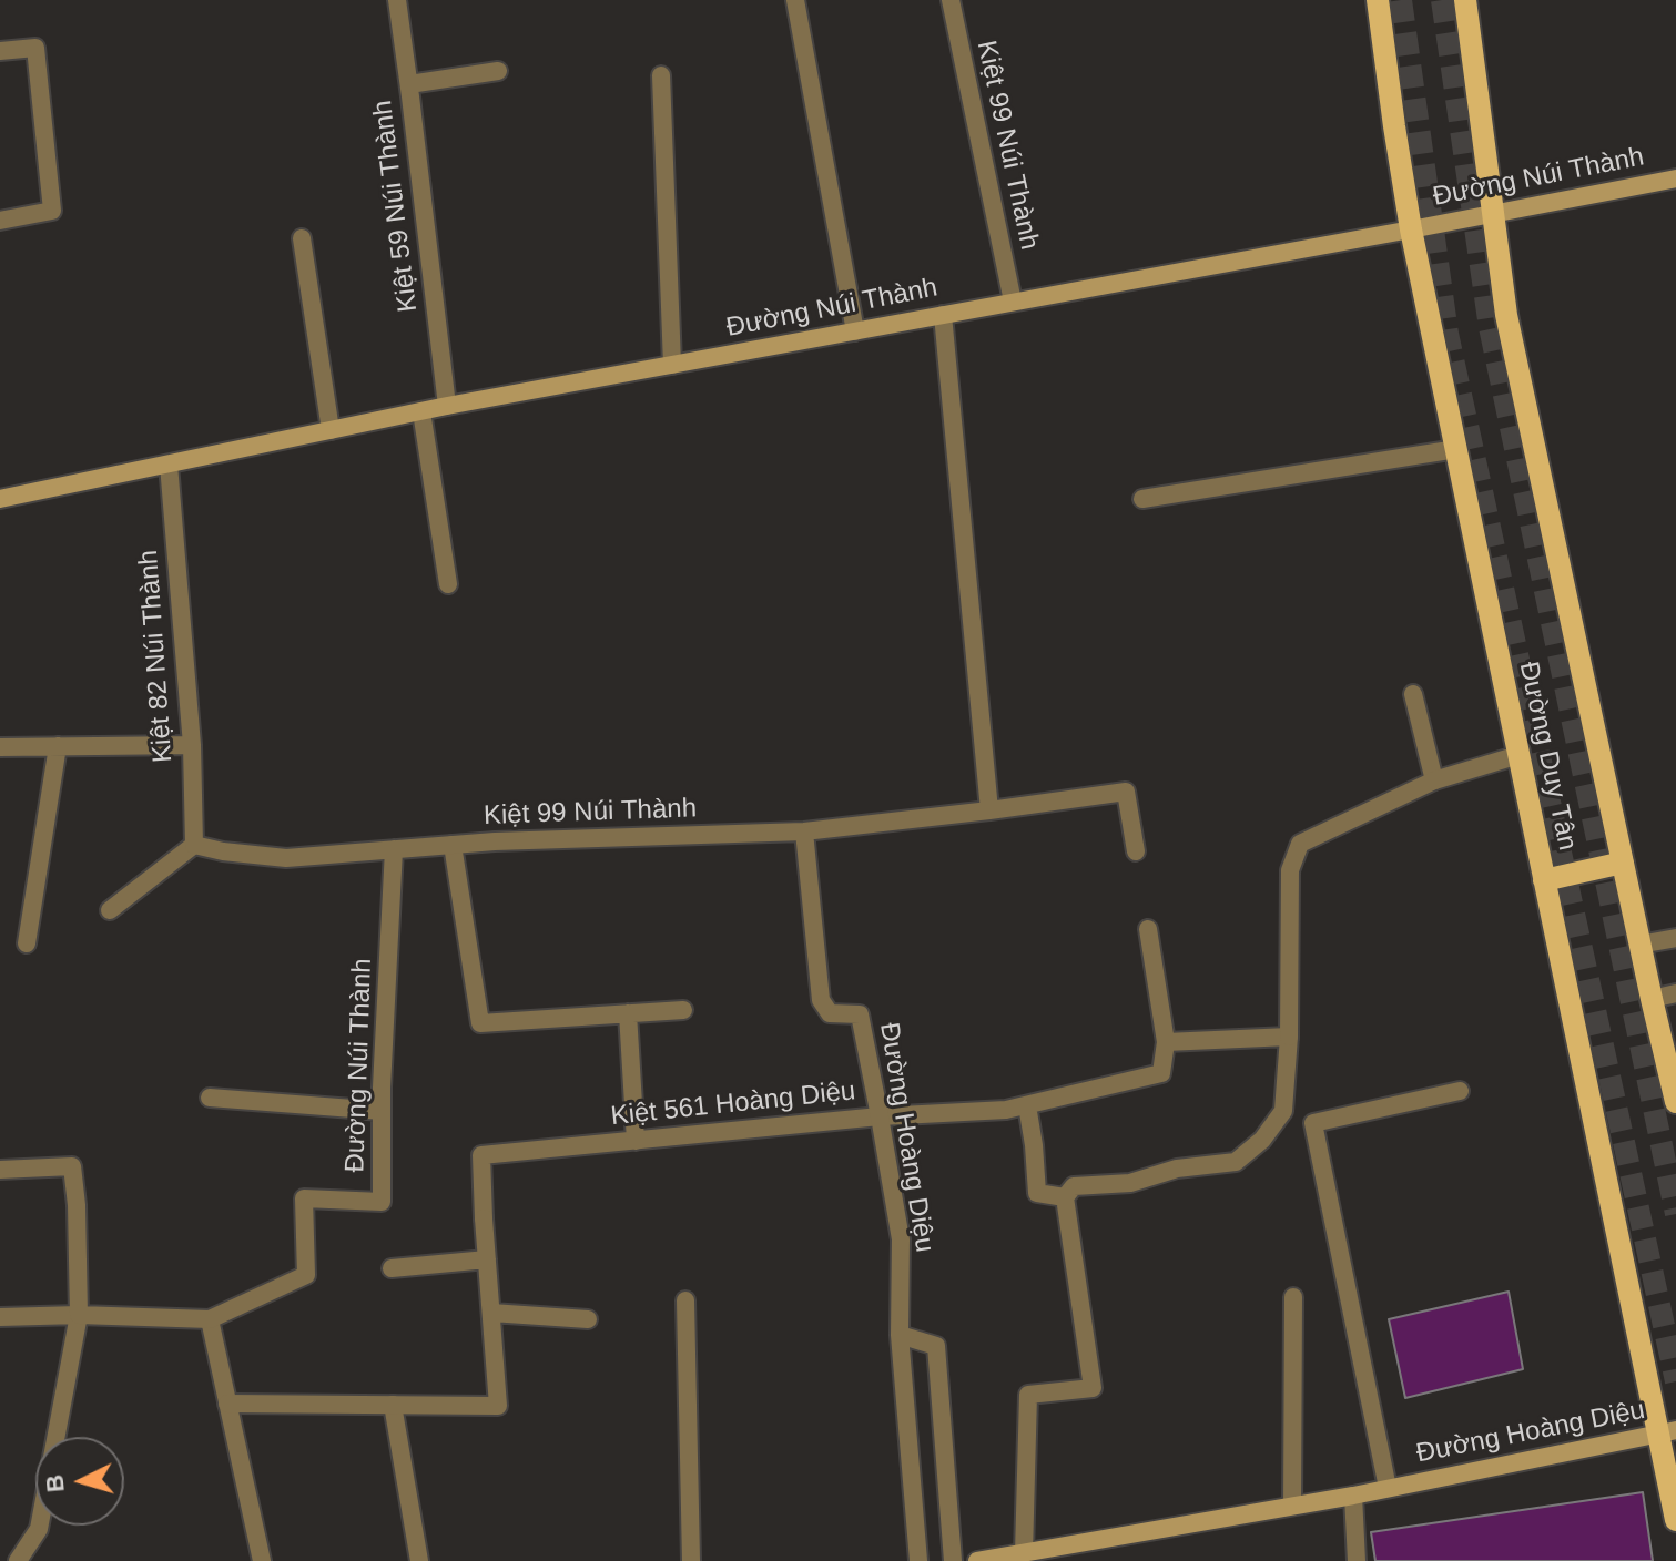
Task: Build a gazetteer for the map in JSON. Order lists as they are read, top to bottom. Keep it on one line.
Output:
{"streets":{"main road":["Đường Núi Thành","Đường Duy Tân","Đường Hoàng Diệu"],"street":["Kiệt 99 Núi Thành","Kiệt 59 Núi Thành","Kiệt 82 Núi Thành","Kiệt 561 Hoàng Diệu"]},"crossings":[["Kiệt 99 Núi Thành","Đường Núi Thành"],["Kiệt 99 Núi Thành","Kiệt 82 Núi Thành"],["Kiệt 99 Núi Thành","Đường Hoàng Diệu"],["Đường Núi Thành","Kiệt 59 Núi Thành"],["Đường Núi Thành","Kiệt 82 Núi Thành"],["Đường Núi Thành","Đường Duy Tân"],["Đường Duy Tân","Đường Hoàng Diệu"],["Kiệt 561 Hoàng Diệu","Đường Hoàng Diệu"]],"north":"left"}
